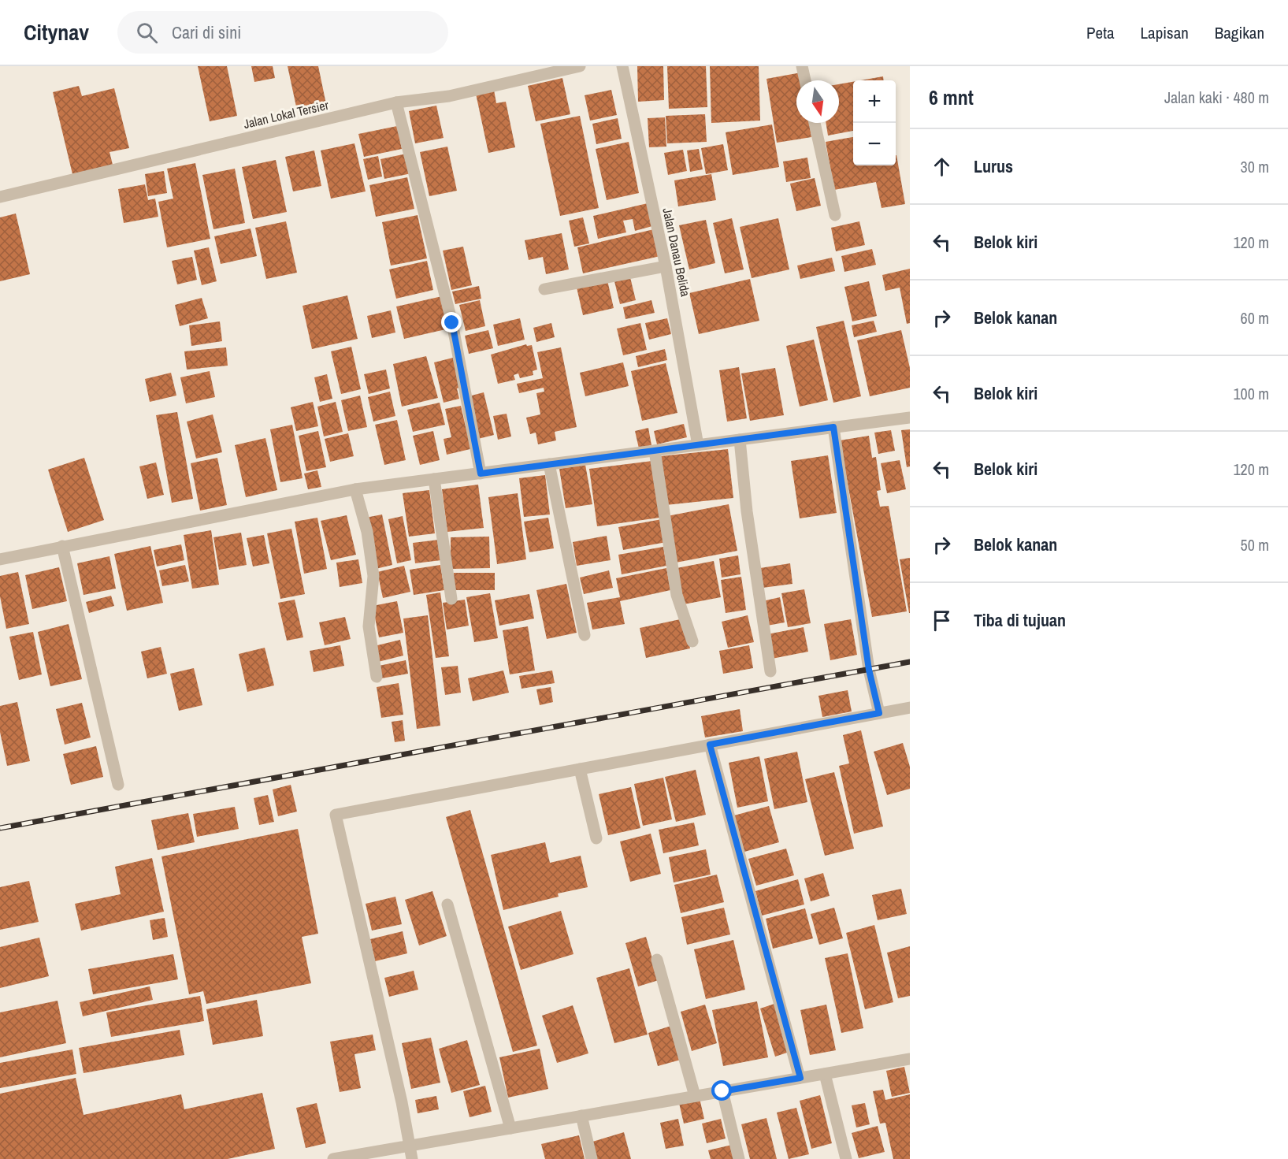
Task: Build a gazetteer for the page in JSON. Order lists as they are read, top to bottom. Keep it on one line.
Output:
{"streets":{"street":["Jalan Lokal Tersier","Jalan Danau Belida"]},"north":"bottom","page":{"header":"Citynav","search":"Cari di sini","nav":["Peta","Lapisan","Bagikan"],"heading":["6 mnt","Jalan kaki · 480 m"],"map_buttons":["+","−"],"list":[["Lurus","30 m"],["Belok kiri","120 m"],["Belok kanan","60 m"],["Belok kiri","100 m"],["Belok kiri","120 m"],["Belok kanan","50 m"],"Tiba di tujuan"]}}
